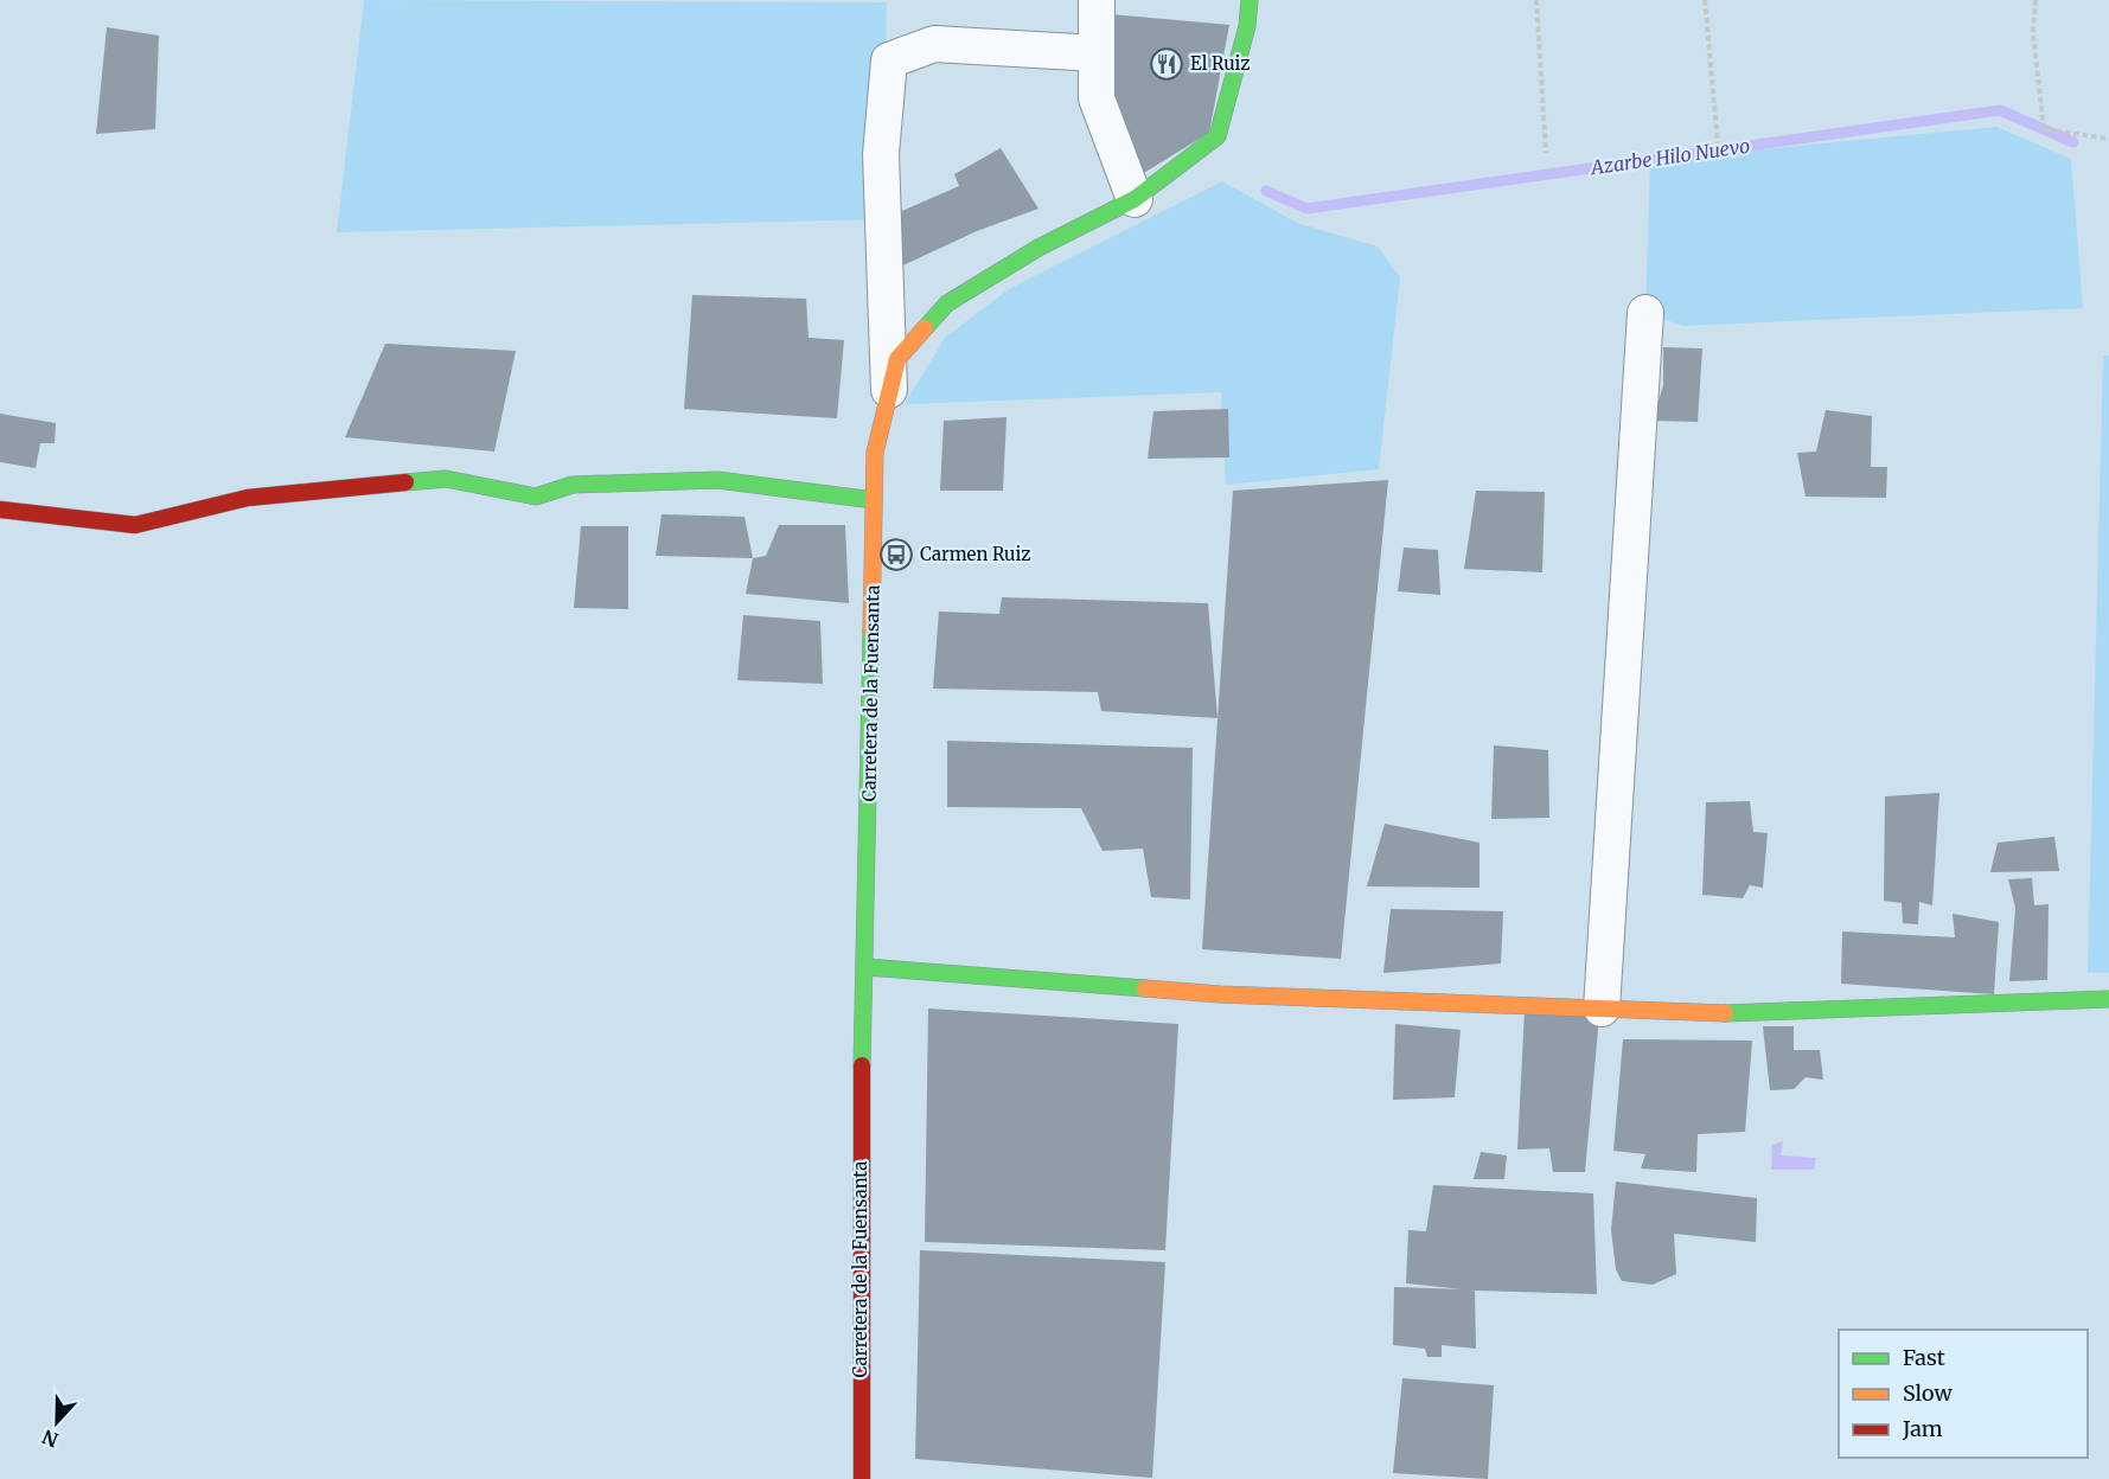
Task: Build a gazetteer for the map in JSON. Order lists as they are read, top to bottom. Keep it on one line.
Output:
{"streets":{"street":["Carretera de la Fuensanta"]},"water":["Azarbe Hilo Nuevo"],"places":{"restaurant":["El Ruiz"],"bus stop":["Carmen Ruiz"]},"legend":["Fast","Slow","Jam"],"north":"bottom"}
